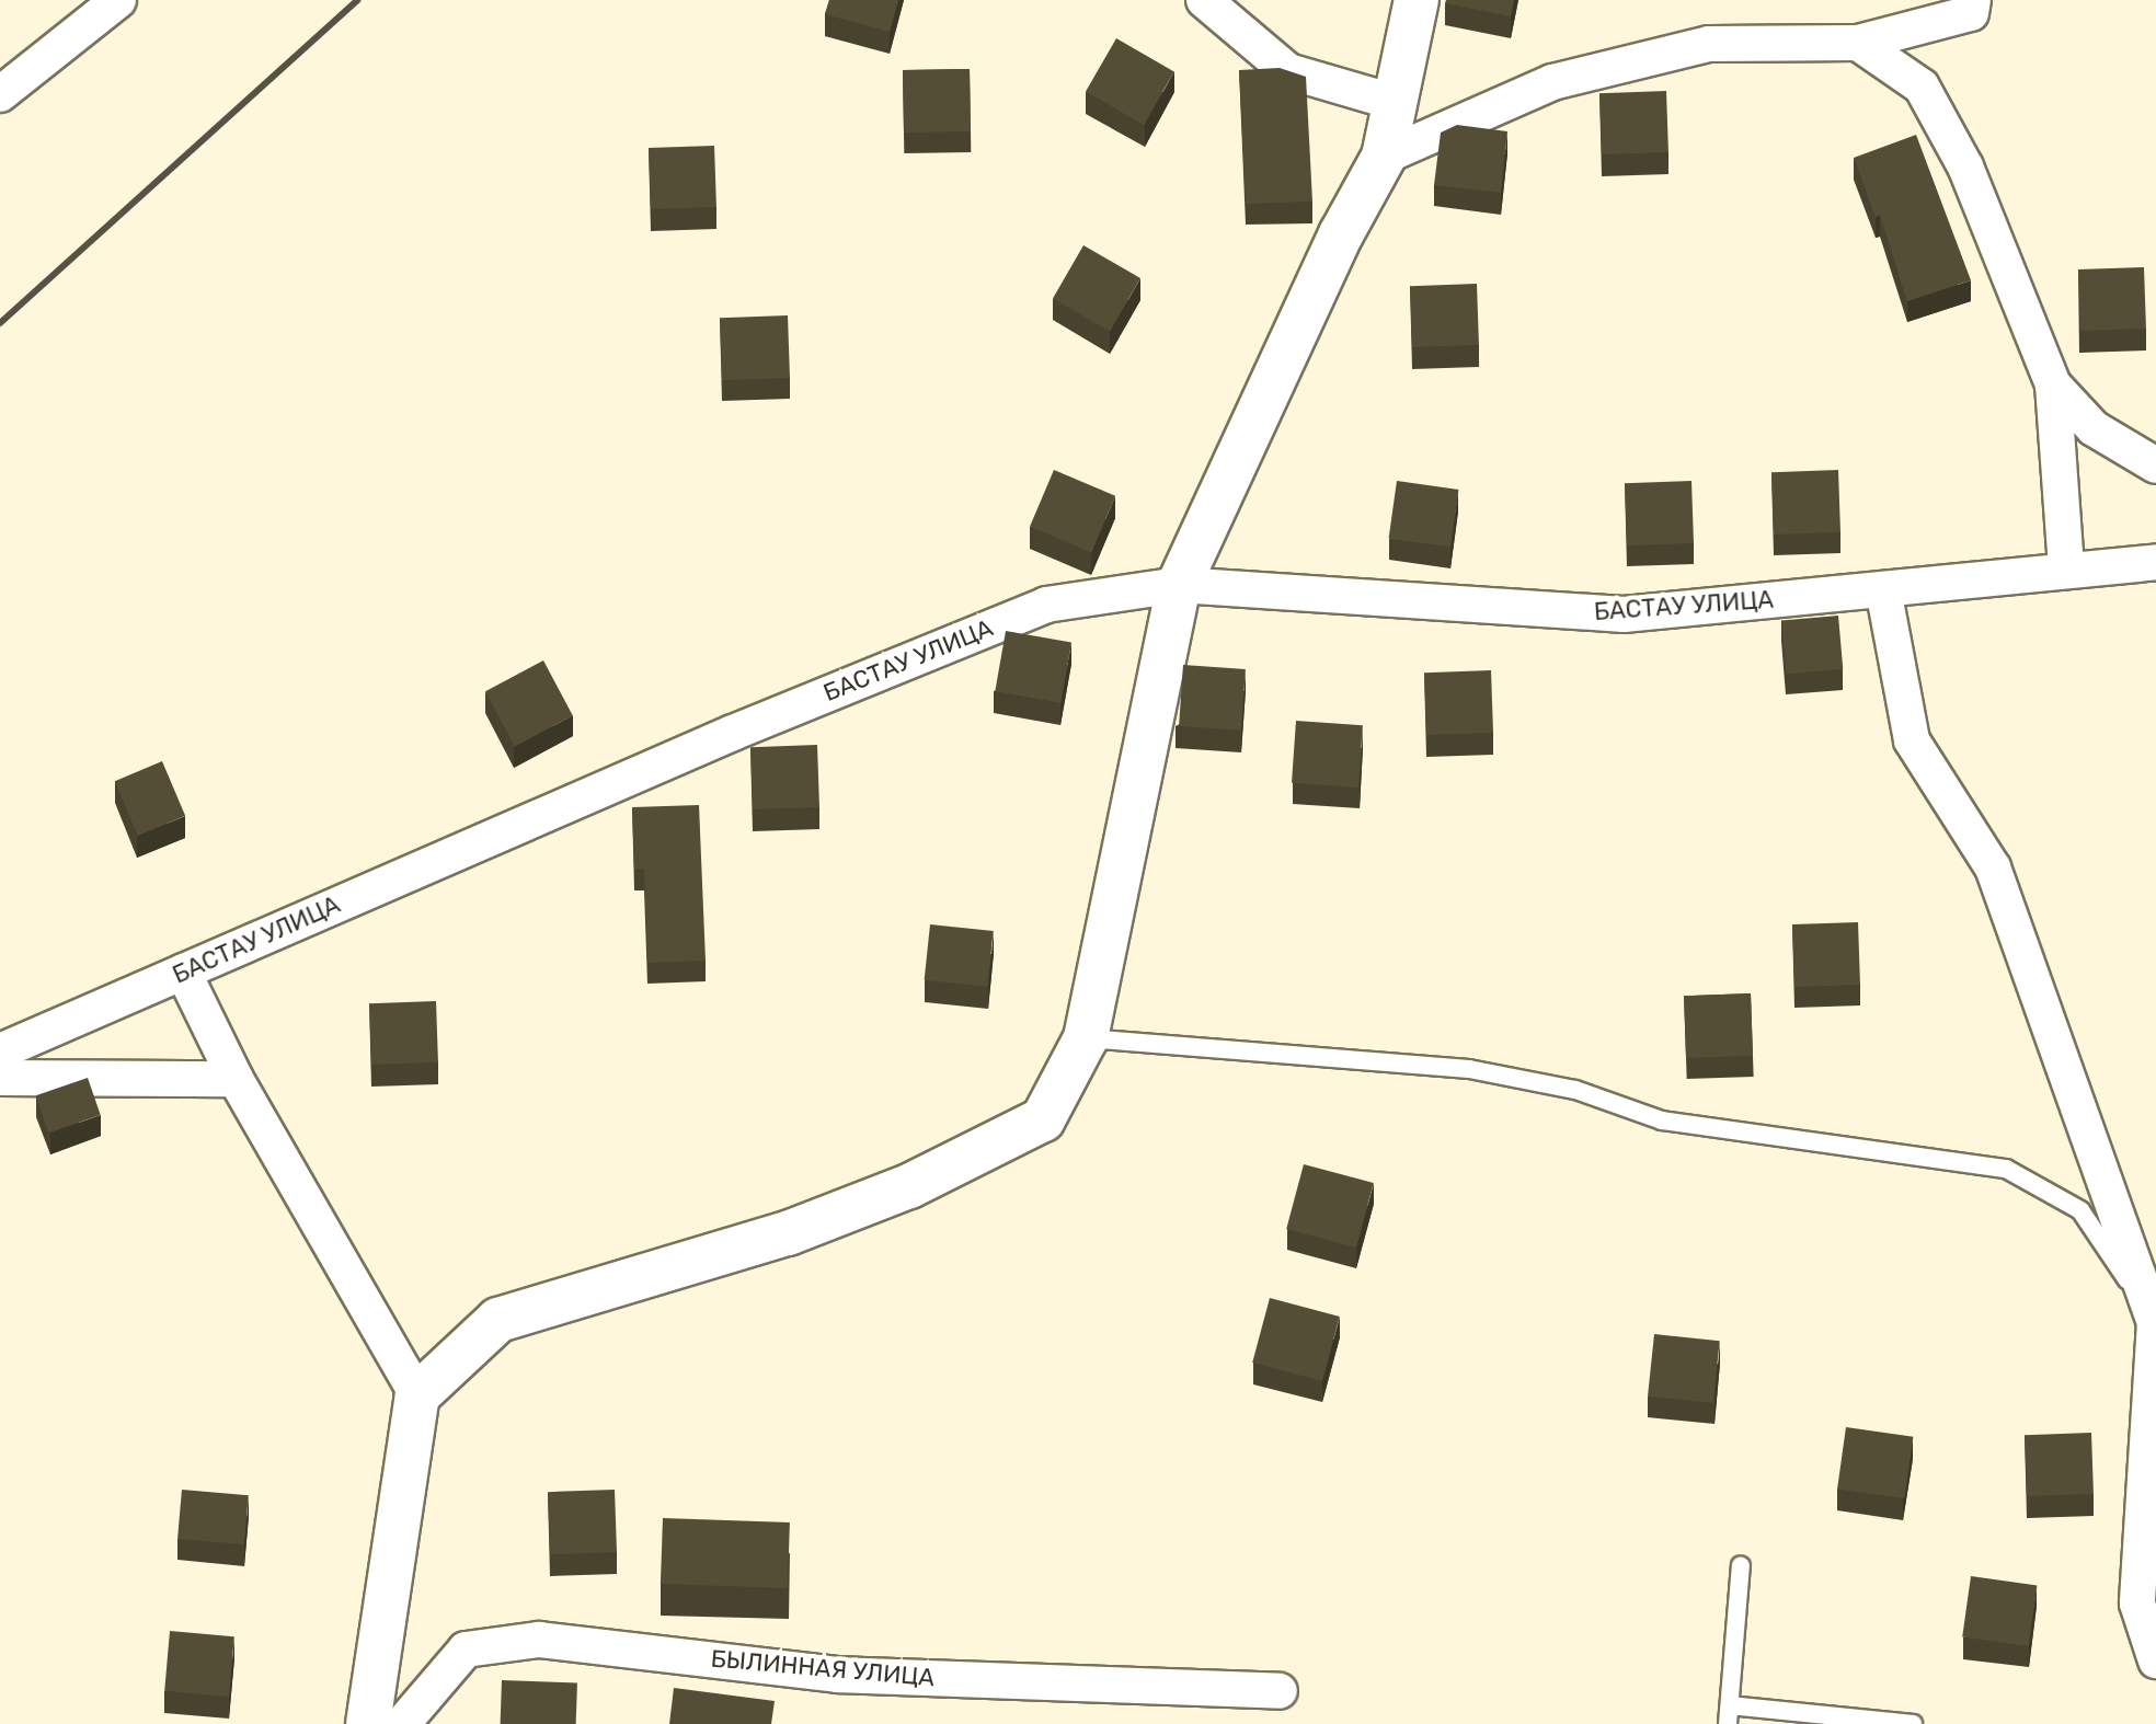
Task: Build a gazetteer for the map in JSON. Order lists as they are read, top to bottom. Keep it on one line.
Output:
{"streets":{"street":["БАСТАУ УЛИЦА","БЫЛИННАЯ УЛИЦА"]}}
